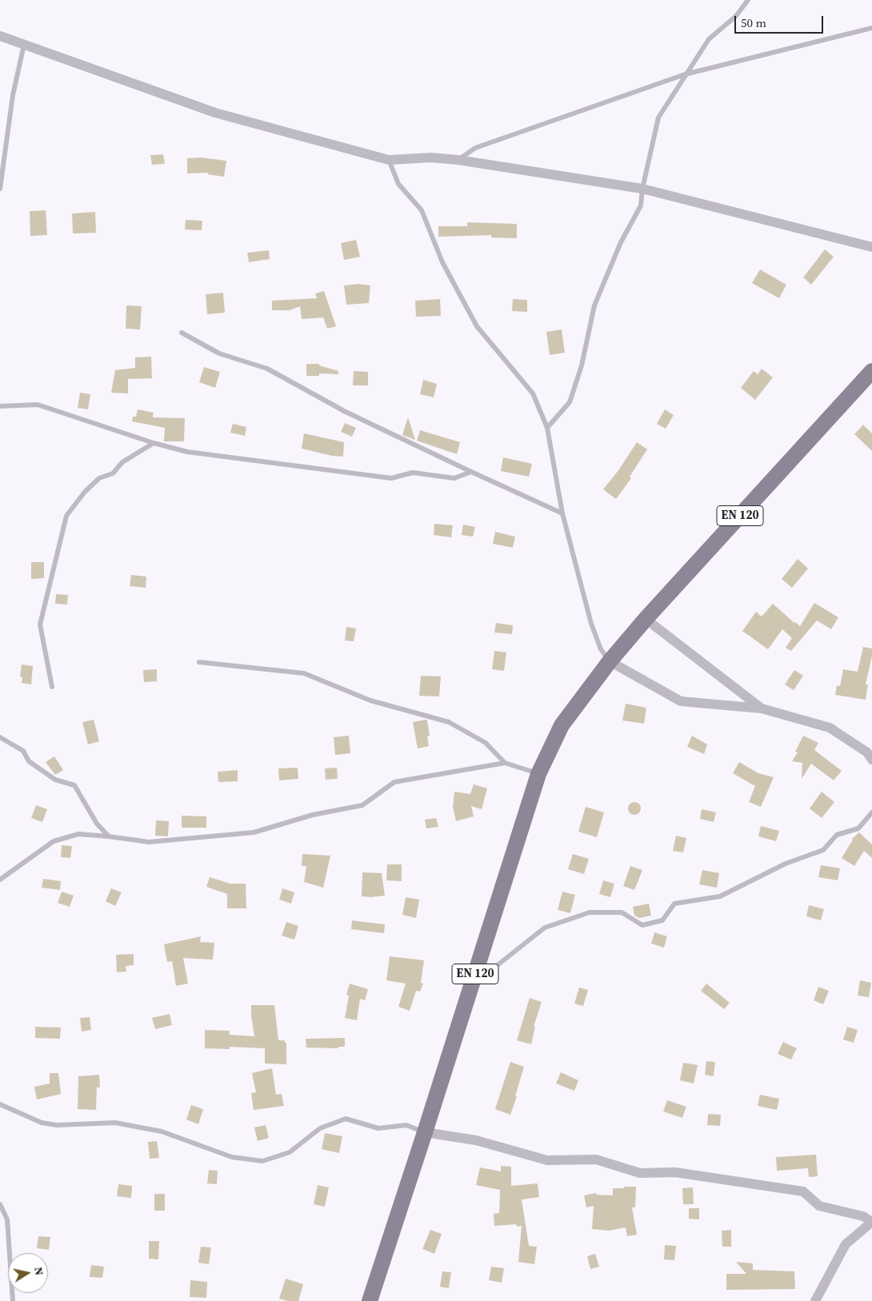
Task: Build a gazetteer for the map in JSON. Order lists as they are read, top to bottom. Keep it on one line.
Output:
{"streets":{"main road":["EN 120"]},"scale_bar":"50 m","north":"right"}
